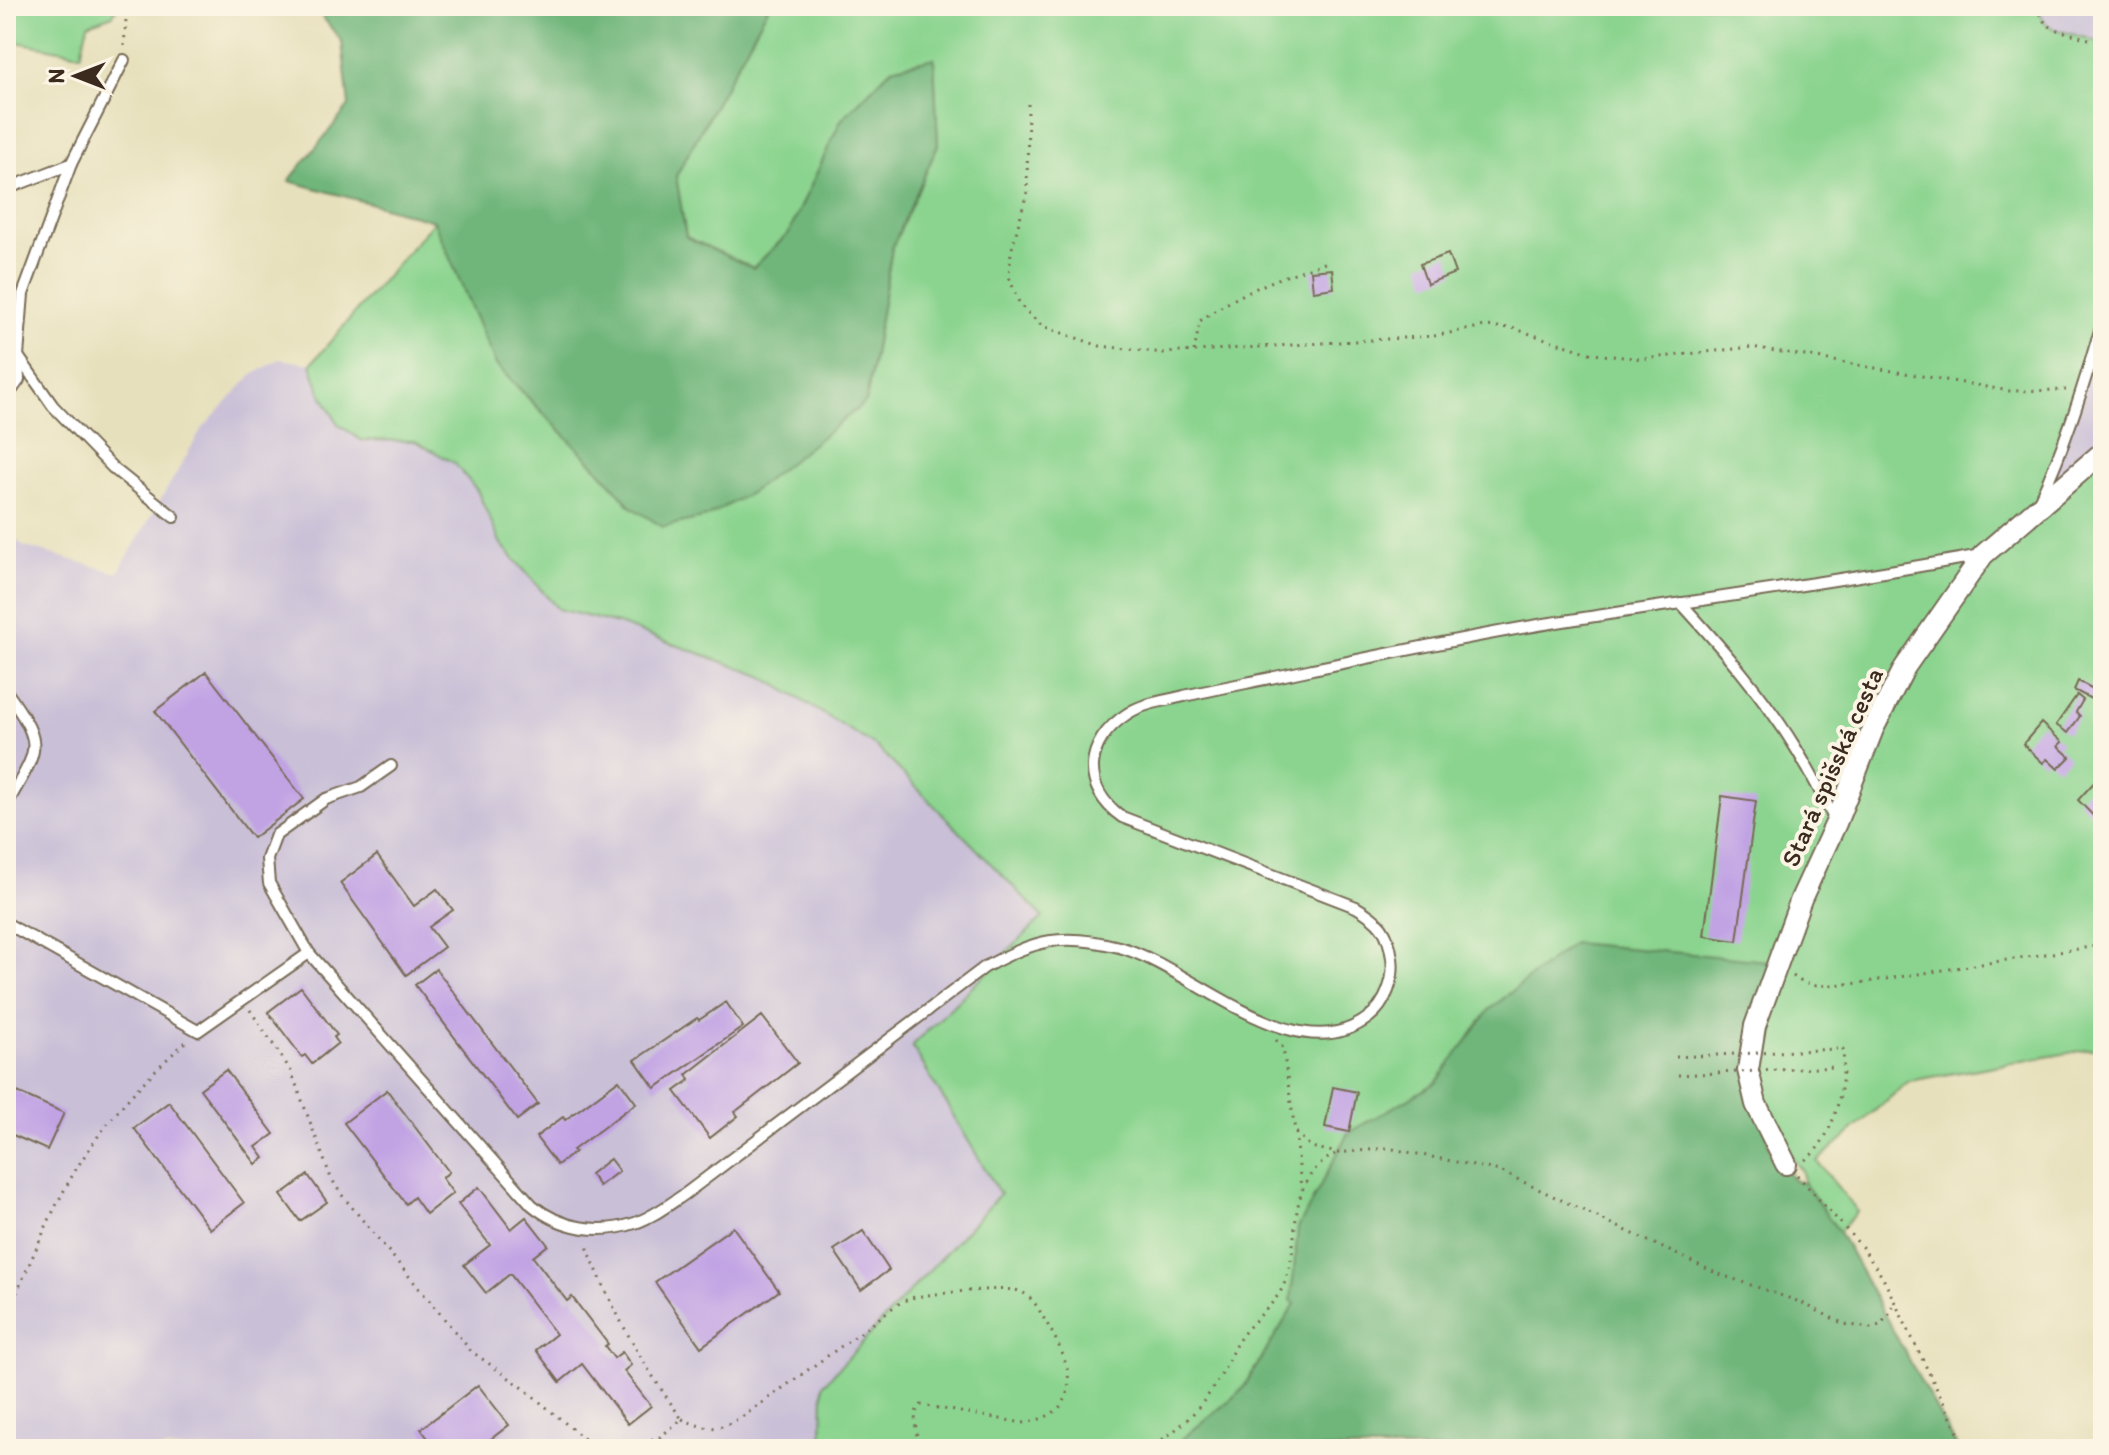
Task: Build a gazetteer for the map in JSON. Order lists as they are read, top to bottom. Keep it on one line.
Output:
{"streets":{"street":["Stará spišská cesta"]},"north":"left"}
